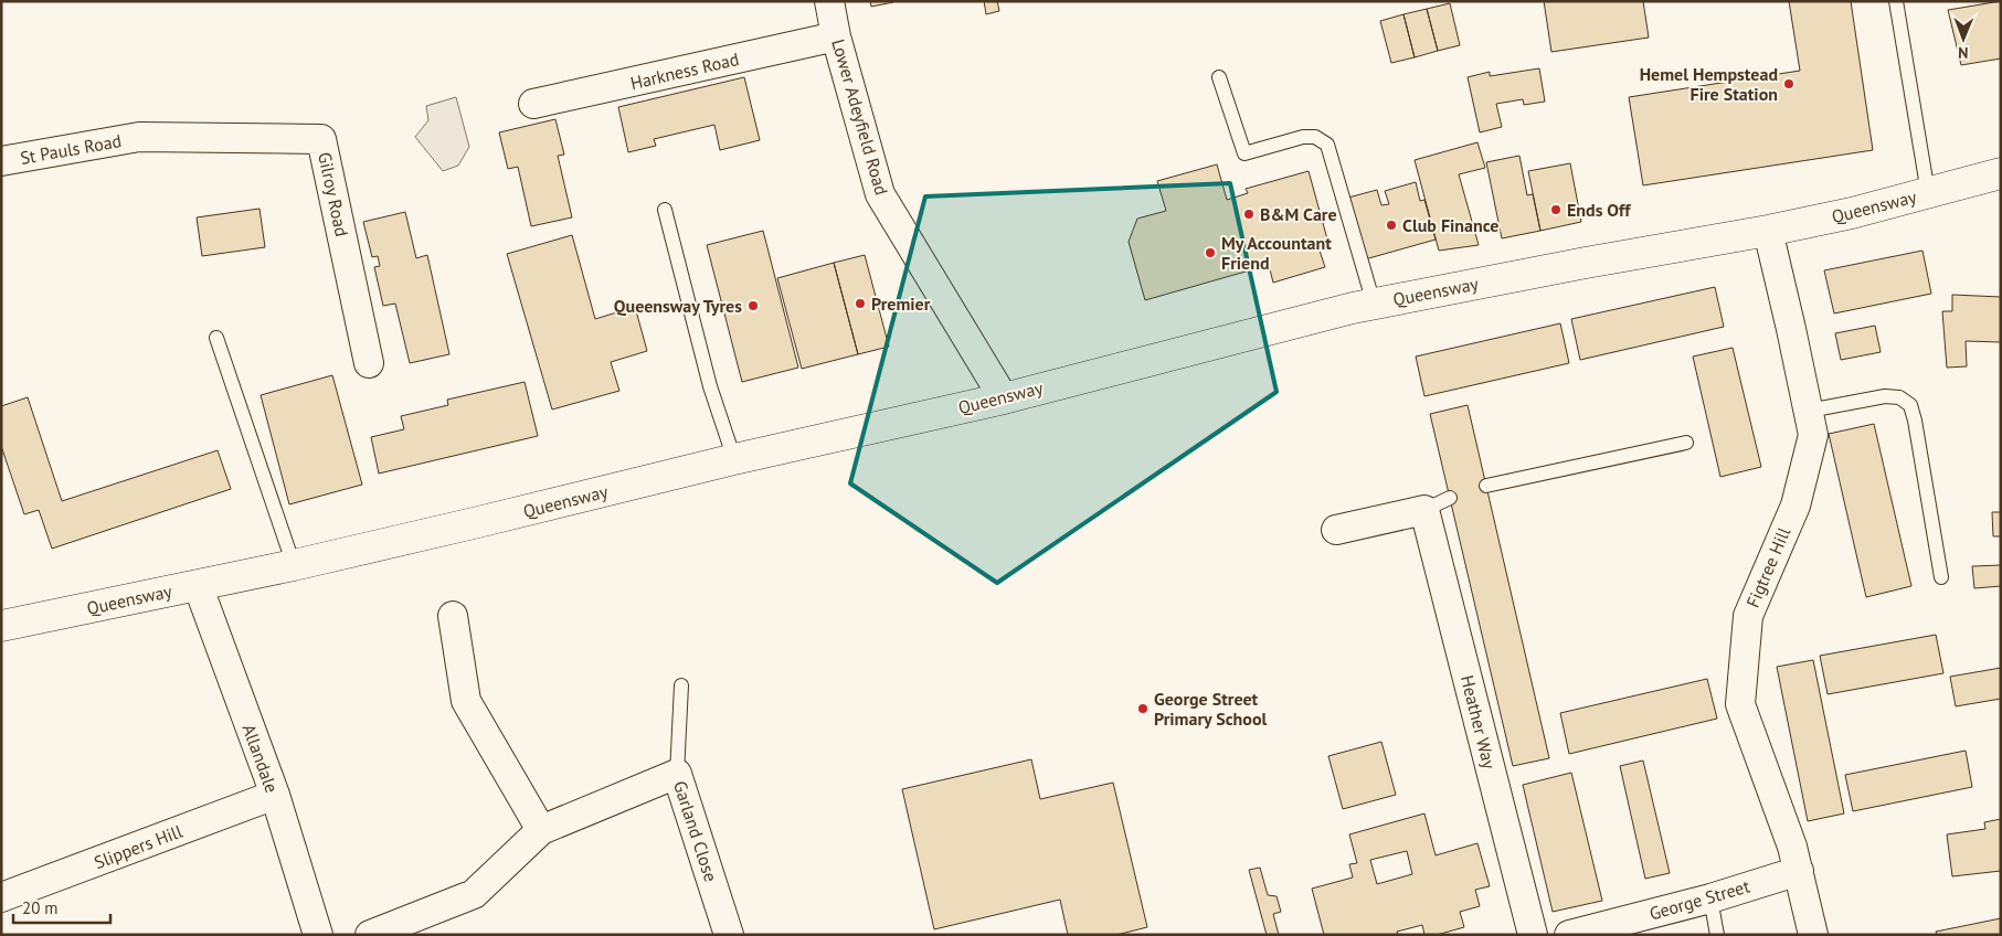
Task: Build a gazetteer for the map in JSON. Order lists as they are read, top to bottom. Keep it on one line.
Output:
{"streets":{"main road":["Queensway"],"street":["Harkness Road","Lower Adeyfield Road","St Pauls Road","Gilroy Road","Figtree Hill","Heather Way","Allandale","Garland Close","Slippers Hill","George Street"]},"crossings":[["Harkness Road","Lower Adeyfield Road"],["Lower Adeyfield Road","Queensway"],["St Pauls Road","Gilroy Road"],["Queensway","Figtree Hill"],["Queensway","Allandale"],["Figtree Hill","George Street"],["Allandale","Slippers Hill"]],"places":["Hemel Hempstead Fire Station","Ends Off","B&M Care","Club Finance","My Accountant Friend","Premier","Queensway Tyres","George Street Primary School"],"scale_bar":"20 m","north":"bottom"}
